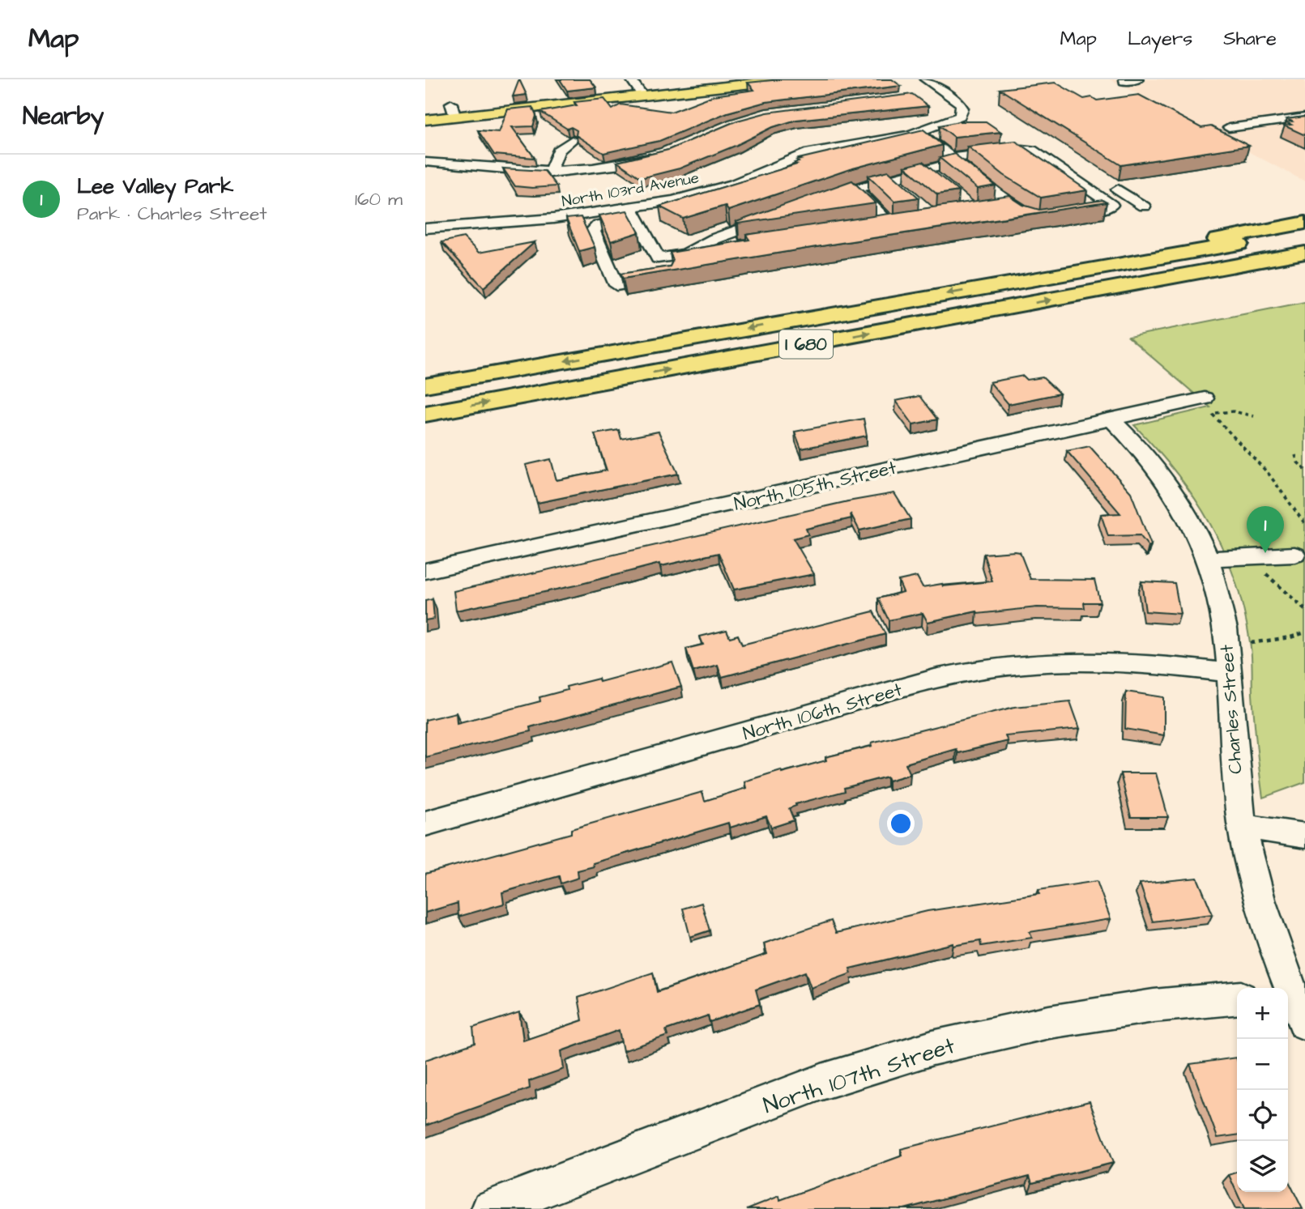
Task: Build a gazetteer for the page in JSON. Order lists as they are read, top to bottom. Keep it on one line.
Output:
{"streets":{"highway":["I 680"],"street":["North 103rd Avenue","North 105th Street","Charles Street","North 106th Street","North 107th Street"]},"crossings":[["North 105th Street","Charles Street"],["Charles Street","North 106th Street"]],"page":{"header":"Map","nav":["Map","Layers","Share"],"heading":"Nearby","list":[{"mark":"1","name":"Lee Valley Park","note":"Park · Charles Street","value":"160 m"}],"pins":"1","map_buttons":["+","−"]}}
